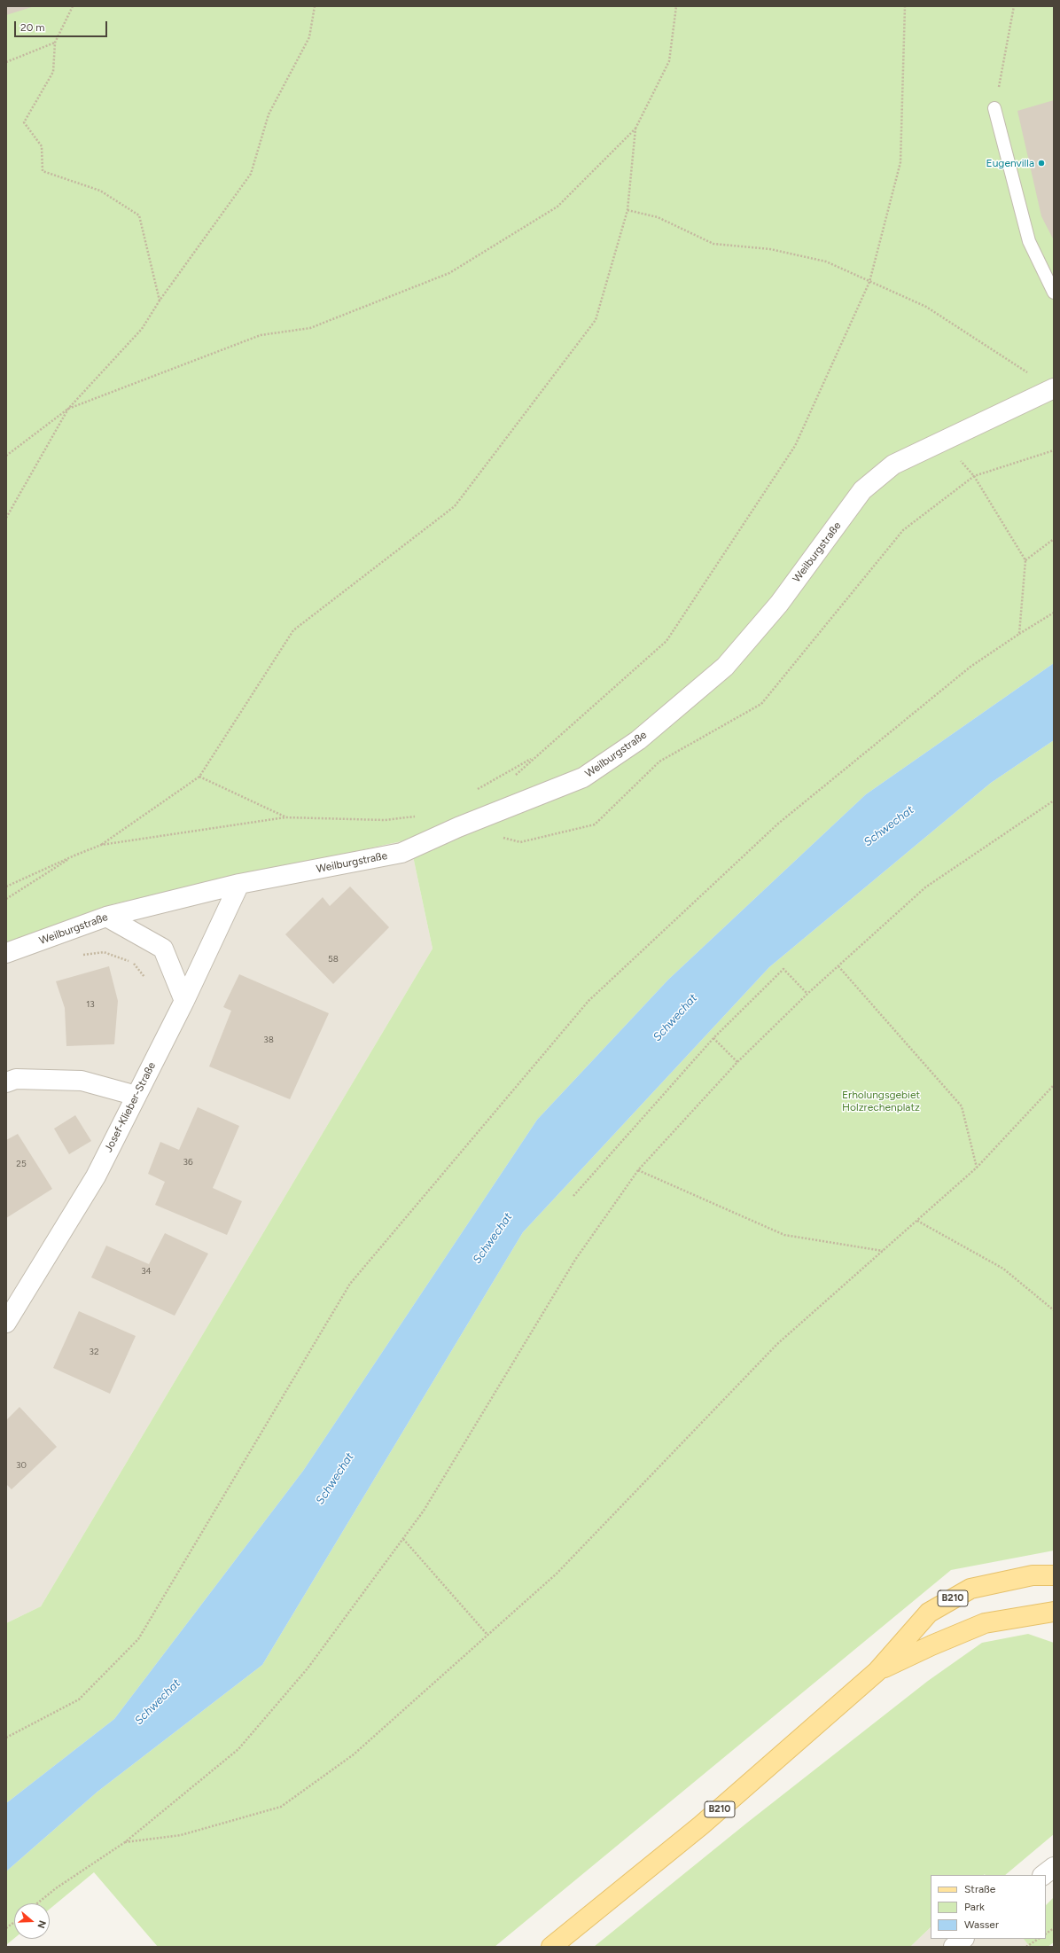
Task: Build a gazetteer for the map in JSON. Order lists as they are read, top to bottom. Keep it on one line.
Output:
{"streets":{"main road":["B210"],"street":["Weilburgstraße","Josef-Klieber-Straße"]},"crossings":[["Weilburgstraße","Josef-Klieber-Straße"]],"water":["Schwechat"],"parks":["Erholungsgebiet Holzrechenplatz"],"places":["Eugenvilla"],"house_numbers":["58","13","38","36","25","34","32","30"],"legend":["Straße","Park","Wasser"],"scale_bar":"20 m","north":"right"}
